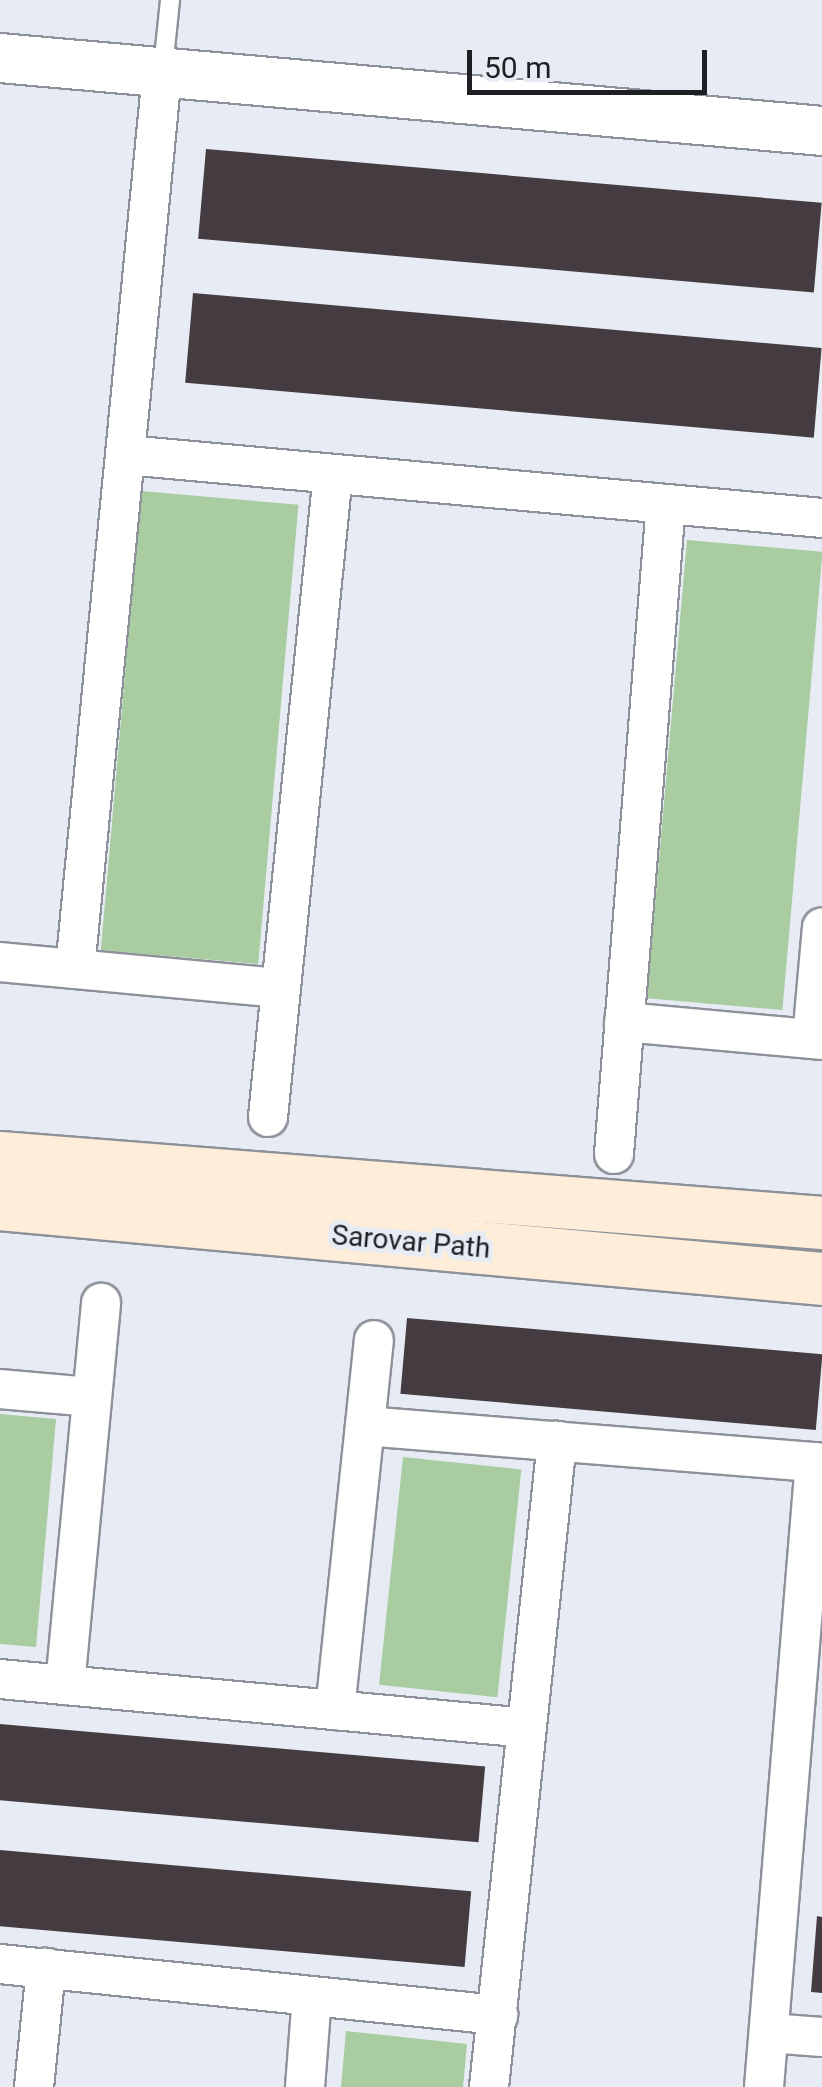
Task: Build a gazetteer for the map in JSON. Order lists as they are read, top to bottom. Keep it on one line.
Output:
{"streets":{"main road":["Sarovar Path"]},"scale_bar":"50 m"}
